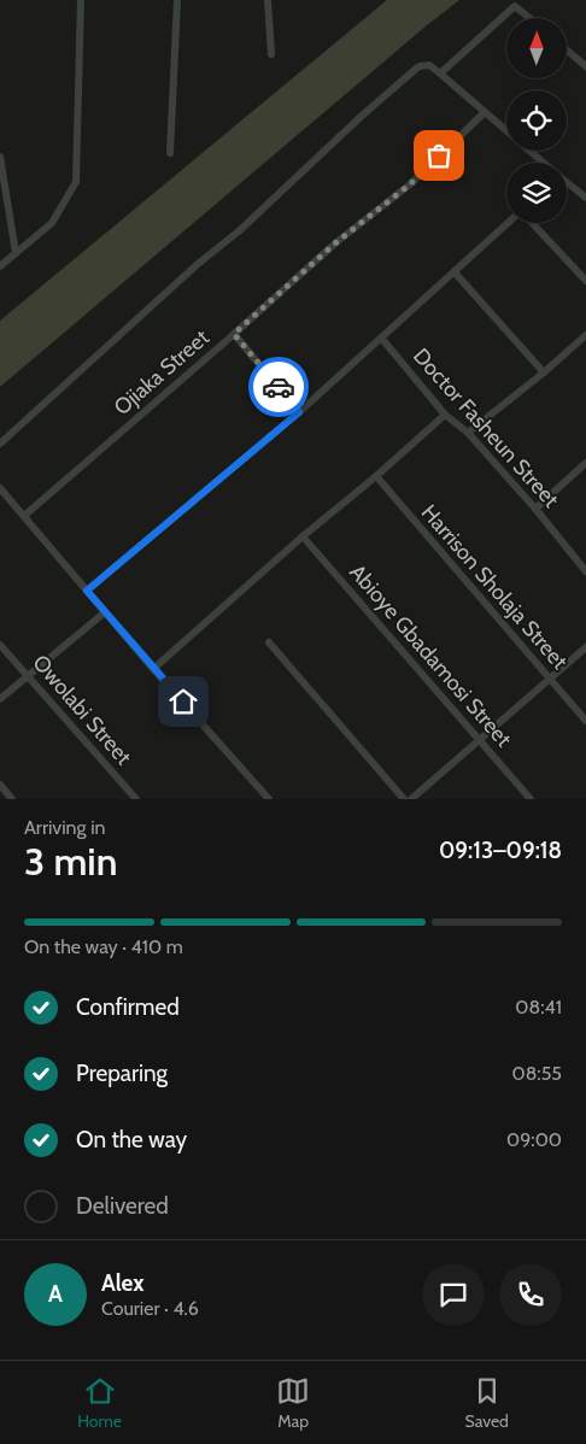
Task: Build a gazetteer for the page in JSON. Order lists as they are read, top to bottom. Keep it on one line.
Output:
{"streets":{"street":["Ojiaka Street","Doctor Fasheun Street","Harrison Sholaja Street","Abioye Gbadamosi Street","Owolabi Street"]},"north":"top","page":{"heading":["3 min","Arriving in","09:13–09:18"],"panel":["Alex","Courier · 4.6"],"bar":"On the way · 410 m","list":[["Confirmed","08:41"],["Preparing","08:55"],["On the way","09:00"],"Delivered"],"round":"A","tabs":["Home","Map","Saved"]}}
